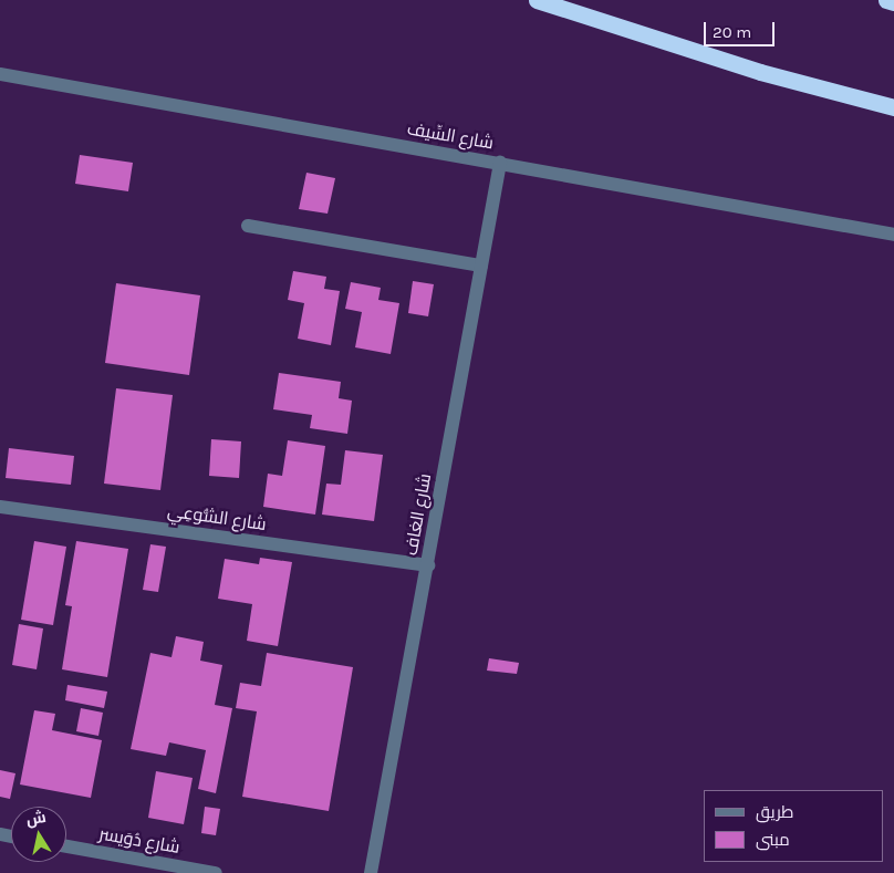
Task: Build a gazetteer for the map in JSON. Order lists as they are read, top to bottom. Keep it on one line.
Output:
{"streets":{"street":["شارع السِّيف","شارع الغاف","شارع الشُّوعِي","شارع دُوَيسر"]},"crossings":[["شارع السِّيف","شارع الغاف"],["شارع الغاف","شارع الشُّوعِي"]],"legend":["طريق","مبنى"],"scale_bar":"20 m","north":"top"}
